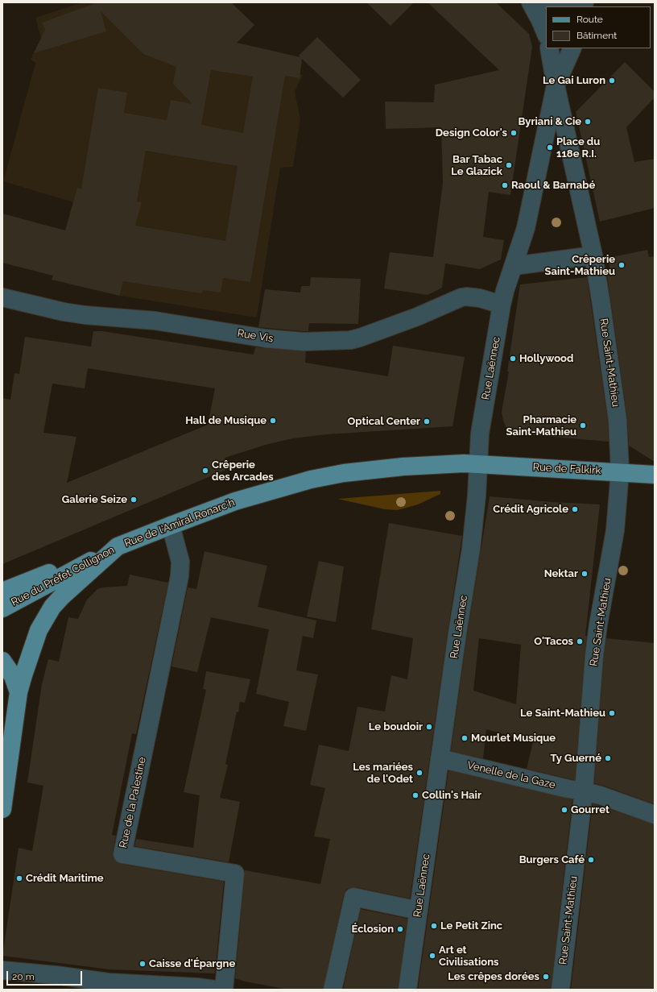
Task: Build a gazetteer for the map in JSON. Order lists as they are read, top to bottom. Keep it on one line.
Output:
{"streets":{"main road":["Rue de Falkirk","Rue de l'Amiral Ronarc'h","Rue du Préfet Collignon"],"street":["Rue Vis","Rue Saint-Mathieu","Rue Laënnec","Venelle de la Gaze","Rue de la Palestine"]},"crossings":[["Rue Vis","Rue Laënnec"],["Rue Saint-Mathieu","Rue de Falkirk"],["Rue Saint-Mathieu","Venelle de la Gaze"],["Rue Laënnec","Rue de Falkirk"],["Rue Laënnec","Rue de l'Amiral Ronarc'h"],["Rue Laënnec","Venelle de la Gaze"],["Rue de Falkirk","Rue de l'Amiral Ronarc'h"],["Rue de l'Amiral Ronarc'h","Rue du Préfet Collignon"],["Rue de l'Amiral Ronarc'h","Rue de la Palestine"]],"places":["Le Gai Luron","Byriani & Cie","Design Color's","Place du 118e R.I.","Bar Tabac Le Glazick","Raoul & Barnabé","Crêperie Saint-Mathieu","Hollywood","Hall de Musique","Optical Center","Pharmacie Saint-Mathieu","Crêperie des Arcades","Galerie Seize","Crédit Agricole","Nektar","O'Tacos","Le Saint-Mathieu","Le boudoir","Mourlet Musique","Ty Guerné","Les mariées de l'Odet","Collin's Hair","Gourret","Burgers Café","Crédit Maritime","Le Petit Zinc","Éclosion","Art et Civilisations","Caisse d'Épargne","Les crêpes dorées"],"legend":["Route","Bâtiment"],"scale_bar":"20 m"}
